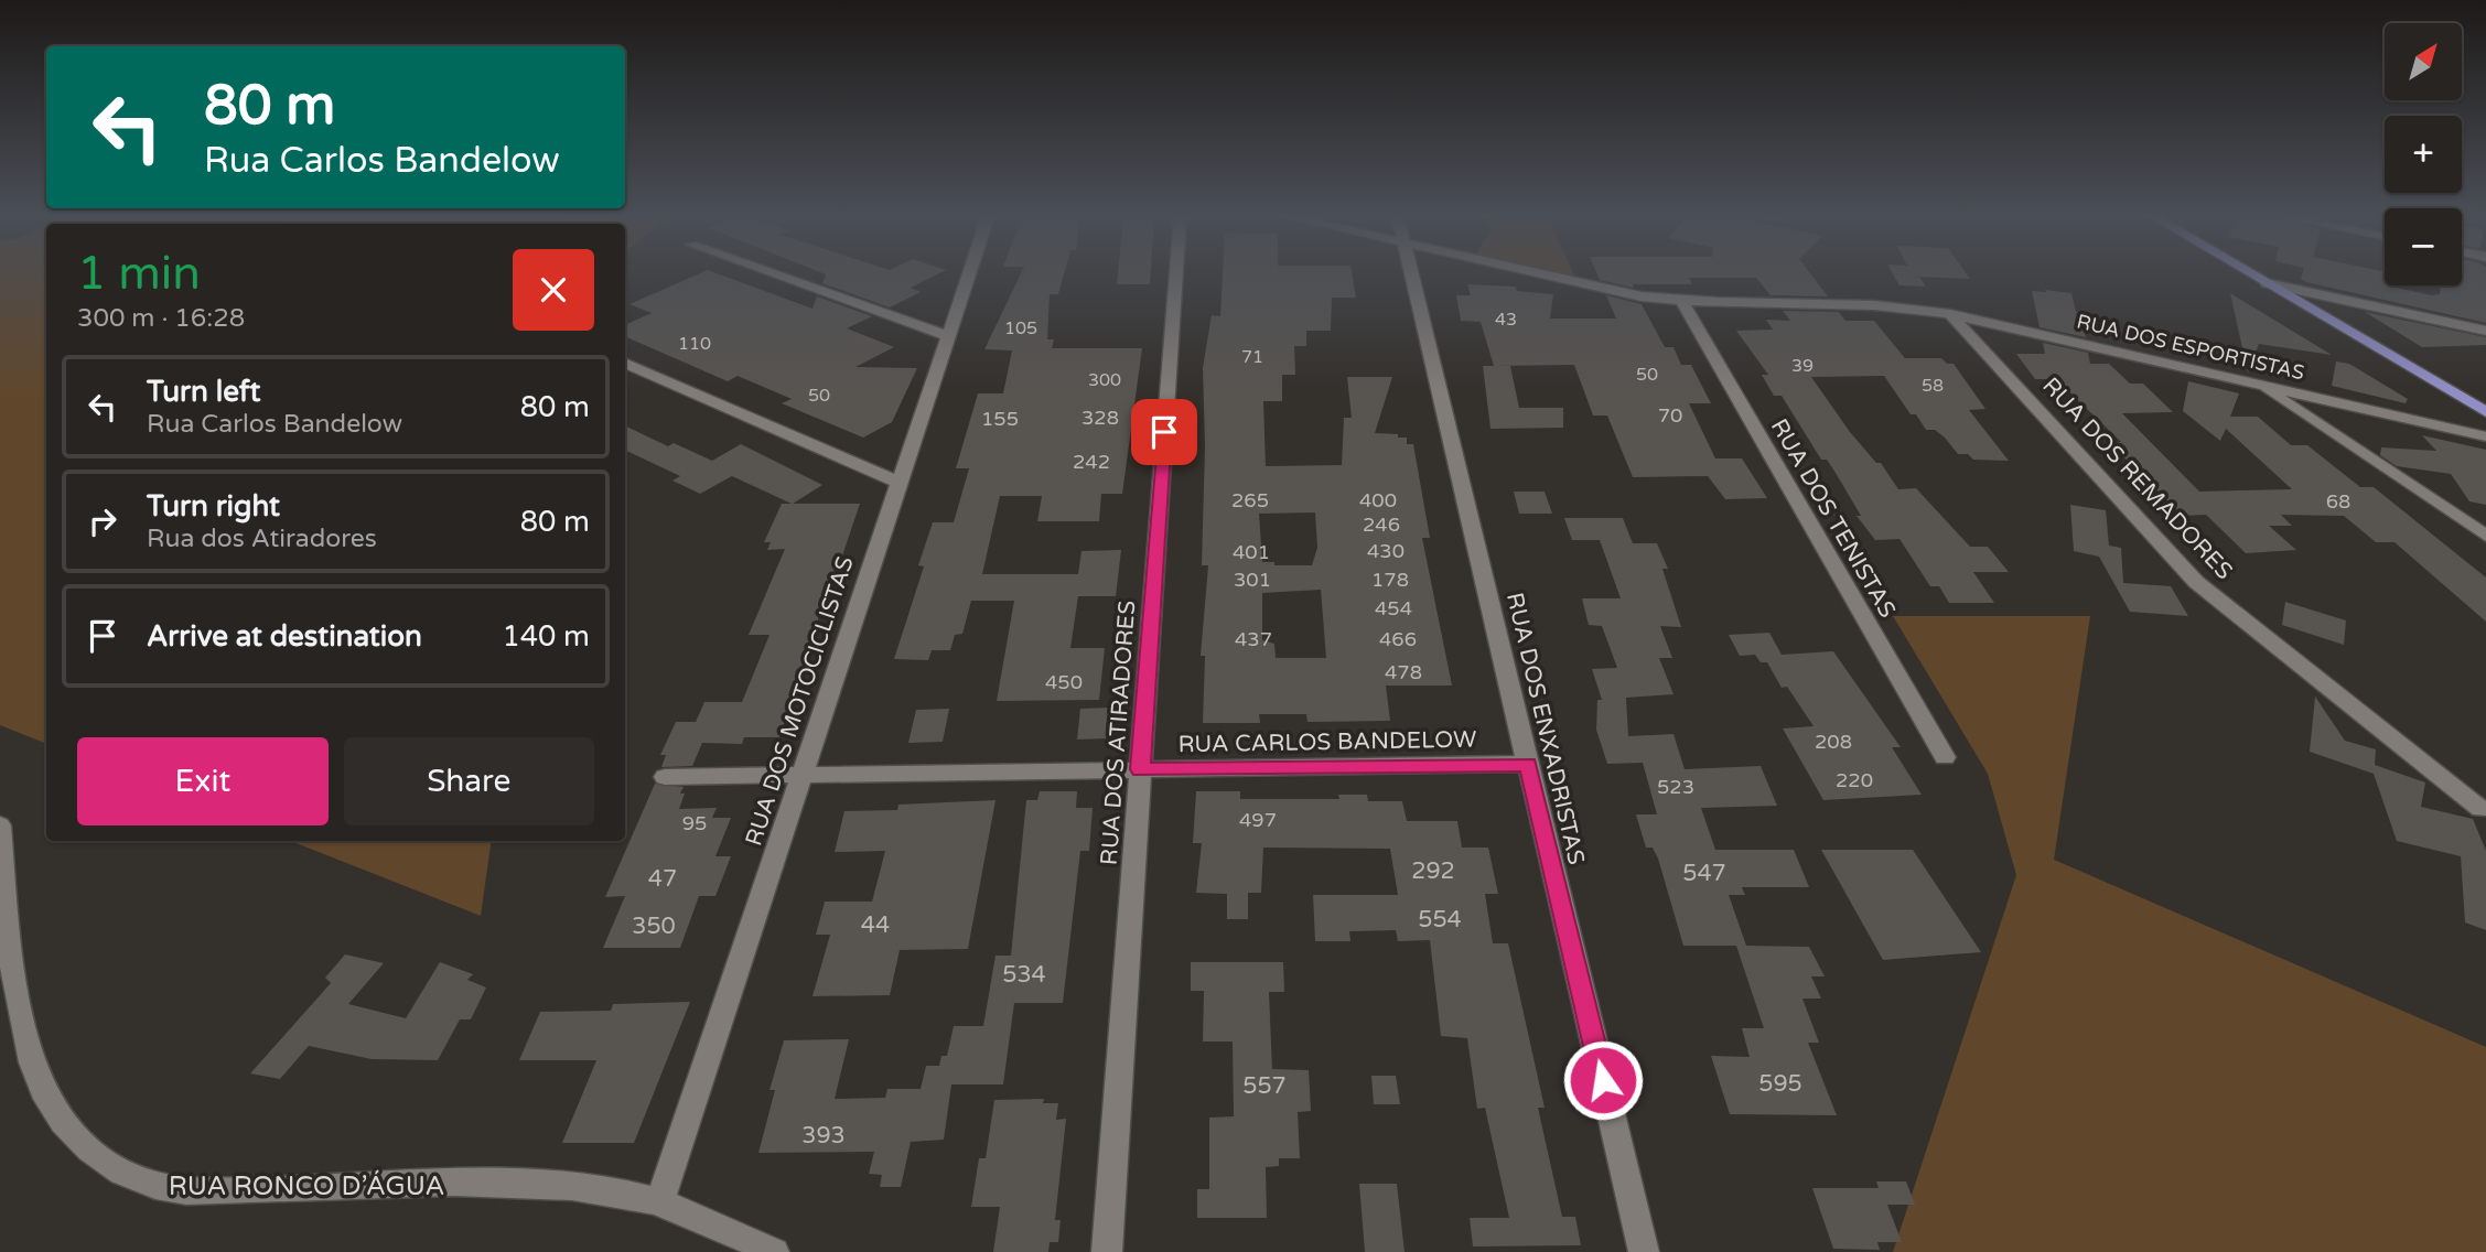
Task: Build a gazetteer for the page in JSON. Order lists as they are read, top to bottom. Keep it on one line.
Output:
{"streets":{"street":["RUA DOS ESPORTISTAS","RUA DOS REMADORES","RUA DOS TENISTAS","RUA DOS MOTOCICLISTAS","RUA DOS ENXADRISTAS","RUA DOS ATIRADORES","RUA CARLOS BANDELOW","RUA RONCO D’ÁGUA"]},"crossings":[["RUA DOS ESPORTISTAS","RUA DOS REMADORES"],["RUA DOS ESPORTISTAS","RUA DOS TENISTAS"],["RUA DOS MOTOCICLISTAS","RUA CARLOS BANDELOW"],["RUA DOS MOTOCICLISTAS","RUA RONCO D’ÁGUA"],["RUA DOS ENXADRISTAS","RUA CARLOS BANDELOW"],["RUA DOS ATIRADORES","RUA CARLOS BANDELOW"]],"house_numbers":["43","105","110","71","39","50","300","58","50","70","328","155","242","265","400","68","246","430","401","301","178","454","437","466","478","450","208","220","523","497","95","292","547","47","554","44","350","534","595","557","393"],"north":"top right","page":{"map_buttons":["+","−"],"turn":["80 m","Rua Carlos Bandelow"],"heading":["1 min","300 m · 16:28"],"list":[{"name":"Turn left","note":"Rua Carlos Bandelow","value":"80 m"},{"name":"Turn right","note":"Rua dos Atiradores","value":"80 m"},{"name":"Arrive at destination","value":"140 m"}],"buttons":["Exit","Share"]}}
